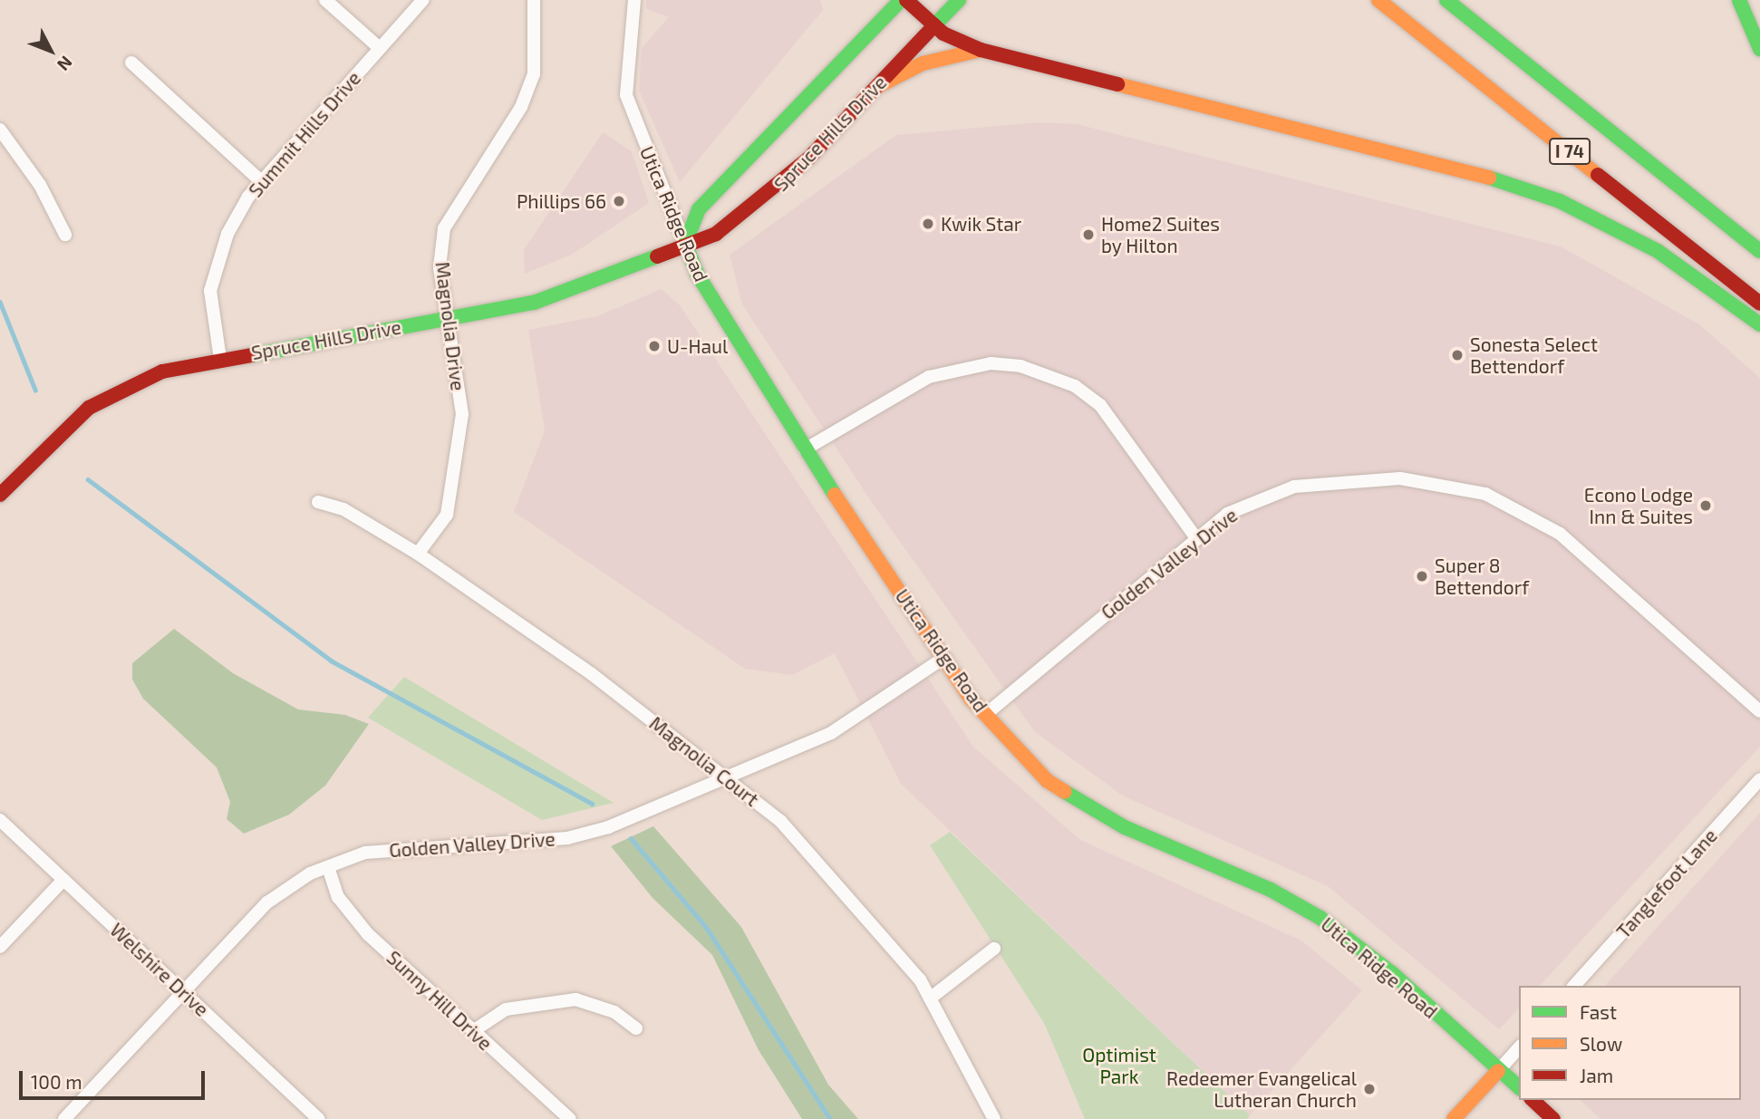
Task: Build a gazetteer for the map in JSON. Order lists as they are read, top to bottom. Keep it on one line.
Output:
{"streets":{"main road":["Spruce Hills Drive","I 74","Utica Ridge Road"],"street":["Summit Hills Drive","Magnolia Drive","Golden Valley Drive","Magnolia Court","Tanglefoot Lane","Welshire Drive","Sunny Hill Drive"]},"crossings":[["Spruce Hills Drive","Summit Hills Drive"],["Spruce Hills Drive","Utica Ridge Road"],["Spruce Hills Drive","Magnolia Drive"],["Utica Ridge Road","Golden Valley Drive"],["Magnolia Drive","Magnolia Court"],["Golden Valley Drive","Magnolia Court"],["Golden Valley Drive","Welshire Drive"],["Golden Valley Drive","Sunny Hill Drive"]],"parks":["Optimist Park"],"places":["Phillips 66","Kwik Star","Home2 Suites by Hilton","U-Haul","Sonesta Select Bettendorf","Econo Lodge Inn & Suites","Super 8 Bettendorf","Redeemer Evangelical Lutheran Church"],"legend":["Fast","Slow","Jam"],"scale_bar":"100 m","north":"bottom right"}
